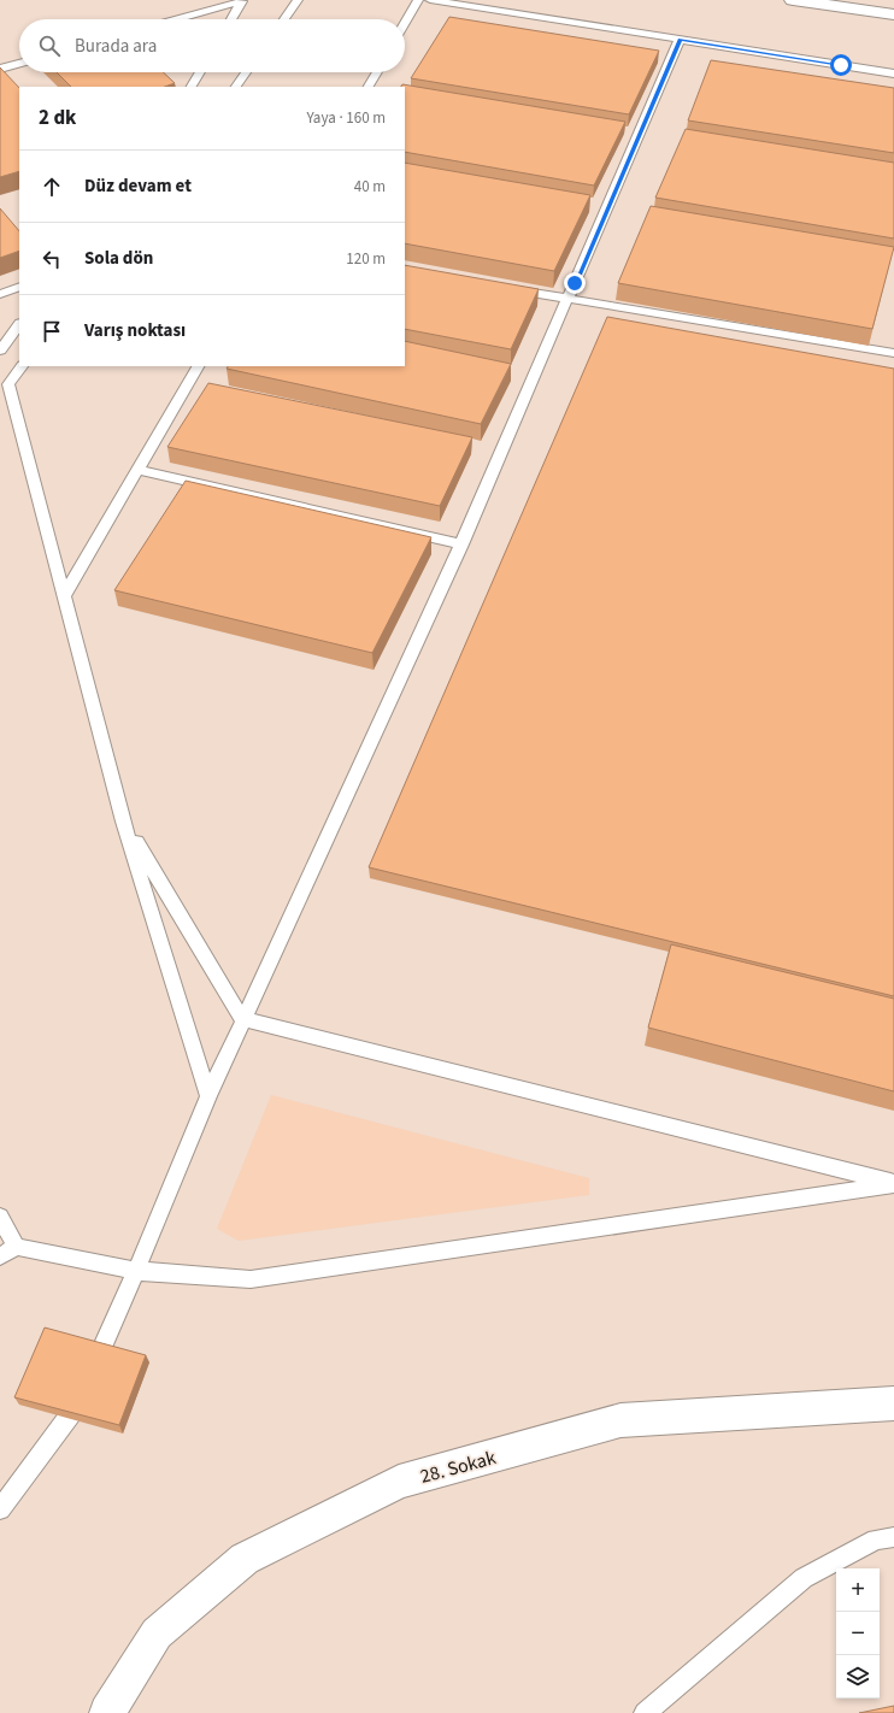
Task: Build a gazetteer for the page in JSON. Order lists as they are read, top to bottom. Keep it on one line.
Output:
{"streets":{"street":["28. Sokak"]},"page":{"search":"Burada ara","heading":["2 dk","Yaya · 160 m"],"list":[["Düz devam et","40 m"],["Sola dön","120 m"],"Varış noktası"],"map_buttons":["+","−"]}}
